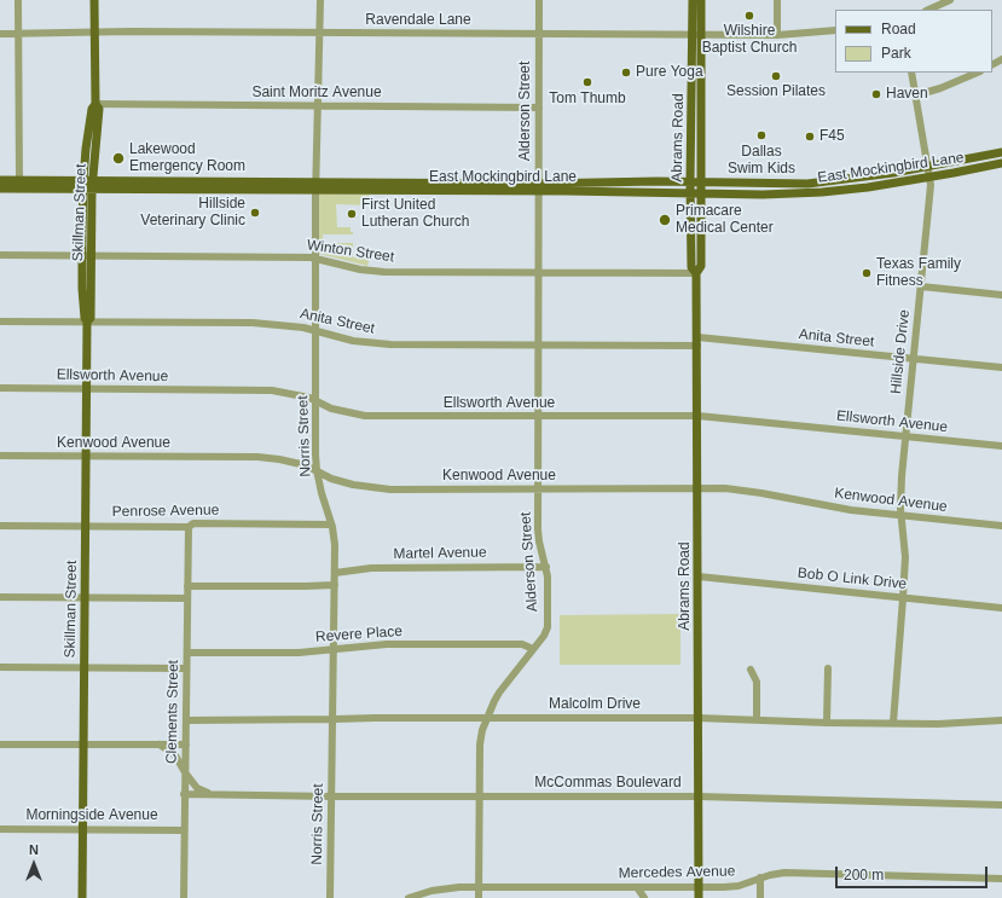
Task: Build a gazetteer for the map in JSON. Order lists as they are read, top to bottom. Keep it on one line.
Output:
{"streets":{"main road":["Abrams Road","East Mockingbird Lane","Skillman Street"],"street":["Ravendale Lane","Saint Moritz Avenue","Alderson Street","Winton Street","Anita Street","Hillside Drive","Ellsworth Avenue","Norris Street","Kenwood Avenue","Penrose Avenue","Martel Avenue","Bob O Link Drive","Revere Place","Malcolm Drive","Clements Street","McCommas Boulevard","Morningside Avenue","Mercedes Avenue"]},"crossings":[["Ravendale Lane","Alderson Street"],["Ravendale Lane","Abrams Road"],["Ravendale Lane","Skillman Street"],["Ravendale Lane","Norris Street"],["Saint Moritz Avenue","Alderson Street"],["Saint Moritz Avenue","Skillman Street"],["Saint Moritz Avenue","Norris Street"],["Alderson Street","East Mockingbird Lane"],["Alderson Street","Winton Street"],["Alderson Street","Anita Street"],["Alderson Street","Ellsworth Avenue"],["Alderson Street","Kenwood Avenue"],["Alderson Street","Martel Avenue"],["Alderson Street","Revere Place"],["Alderson Street","Malcolm Drive"],["Alderson Street","McCommas Boulevard"],["Alderson Street","Mercedes Avenue"],["Abrams Road","East Mockingbird Lane"],["Abrams Road","Winton Street"],["Abrams Road","Anita Street"],["Abrams Road","Ellsworth Avenue"],["Abrams Road","Kenwood Avenue"],["Abrams Road","Bob O Link Drive"],["Abrams Road","Malcolm Drive"],["Abrams Road","McCommas Boulevard"],["Abrams Road","Mercedes Avenue"],["East Mockingbird Lane","Skillman Street"],["East Mockingbird Lane","Hillside Drive"],["East Mockingbird Lane","Norris Street"],["Skillman Street","Winton Street"],["Skillman Street","Anita Street"],["Skillman Street","Ellsworth Avenue"],["Skillman Street","Kenwood Avenue"],["Skillman Street","Penrose Avenue"],["Skillman Street","Morningside Avenue"],["Winton Street","Norris Street"],["Anita Street","Hillside Drive"],["Anita Street","Norris Street"],["Hillside Drive","Ellsworth Avenue"],["Hillside Drive","Kenwood Avenue"],["Hillside Drive","Bob O Link Drive"],["Hillside Drive","Malcolm Drive"],["Ellsworth Avenue","Norris Street"],["Norris Street","Kenwood Avenue"],["Norris Street","Penrose Avenue"],["Norris Street","Martel Avenue"],["Norris Street","Revere Place"],["Norris Street","Malcolm Drive"],["Norris Street","McCommas Boulevard"],["Penrose Avenue","Clements Street"],["Revere Place","Clements Street"],["Malcolm Drive","Clements Street"],["Clements Street","McCommas Boulevard"],["Clements Street","Morningside Avenue"]],"places":["Wilshire Baptist Church","Pure Yoga","Session Pilates","Tom Thumb","Haven","Dallas Swim Kids","F45","Lakewood Emergency Room","Hillside Veterinary Clinic","First United Lutheran Church","Primacare Medical Center","Texas Family Fitness"],"legend":["Road","Park"],"scale_bar":"200 m","north":"top"}
